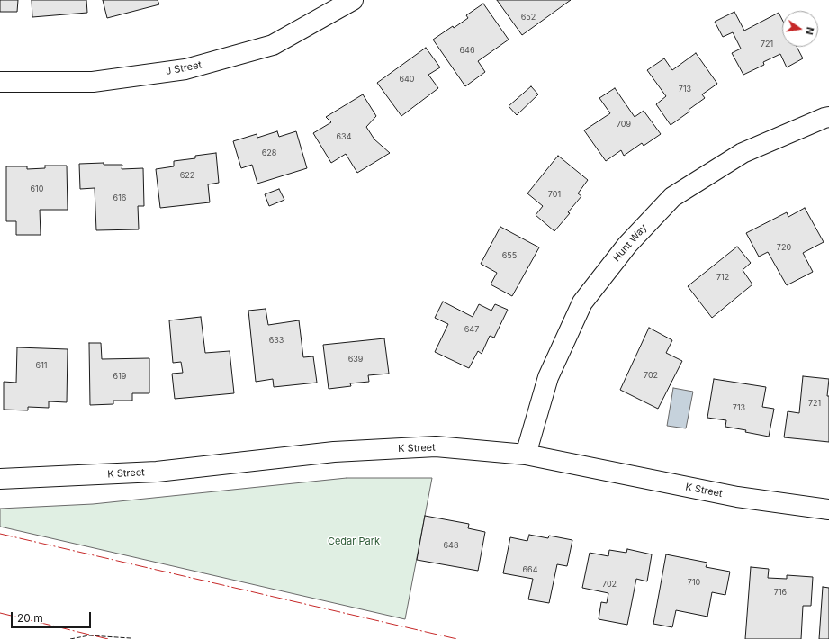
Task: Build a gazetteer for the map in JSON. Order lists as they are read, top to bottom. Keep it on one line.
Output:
{"streets":{"street":["J Street","Hunt Way","K Street"]},"crossings":[["Hunt Way","K Street"]],"parks":["Cedar Park"],"house_numbers":["652","721","646","640","713","709","634","628","622","610","701","616","720","655","712","647","633","639","611","702","619","721","713","648","664","710","702","716"],"scale_bar":"20 m","north":"right"}
